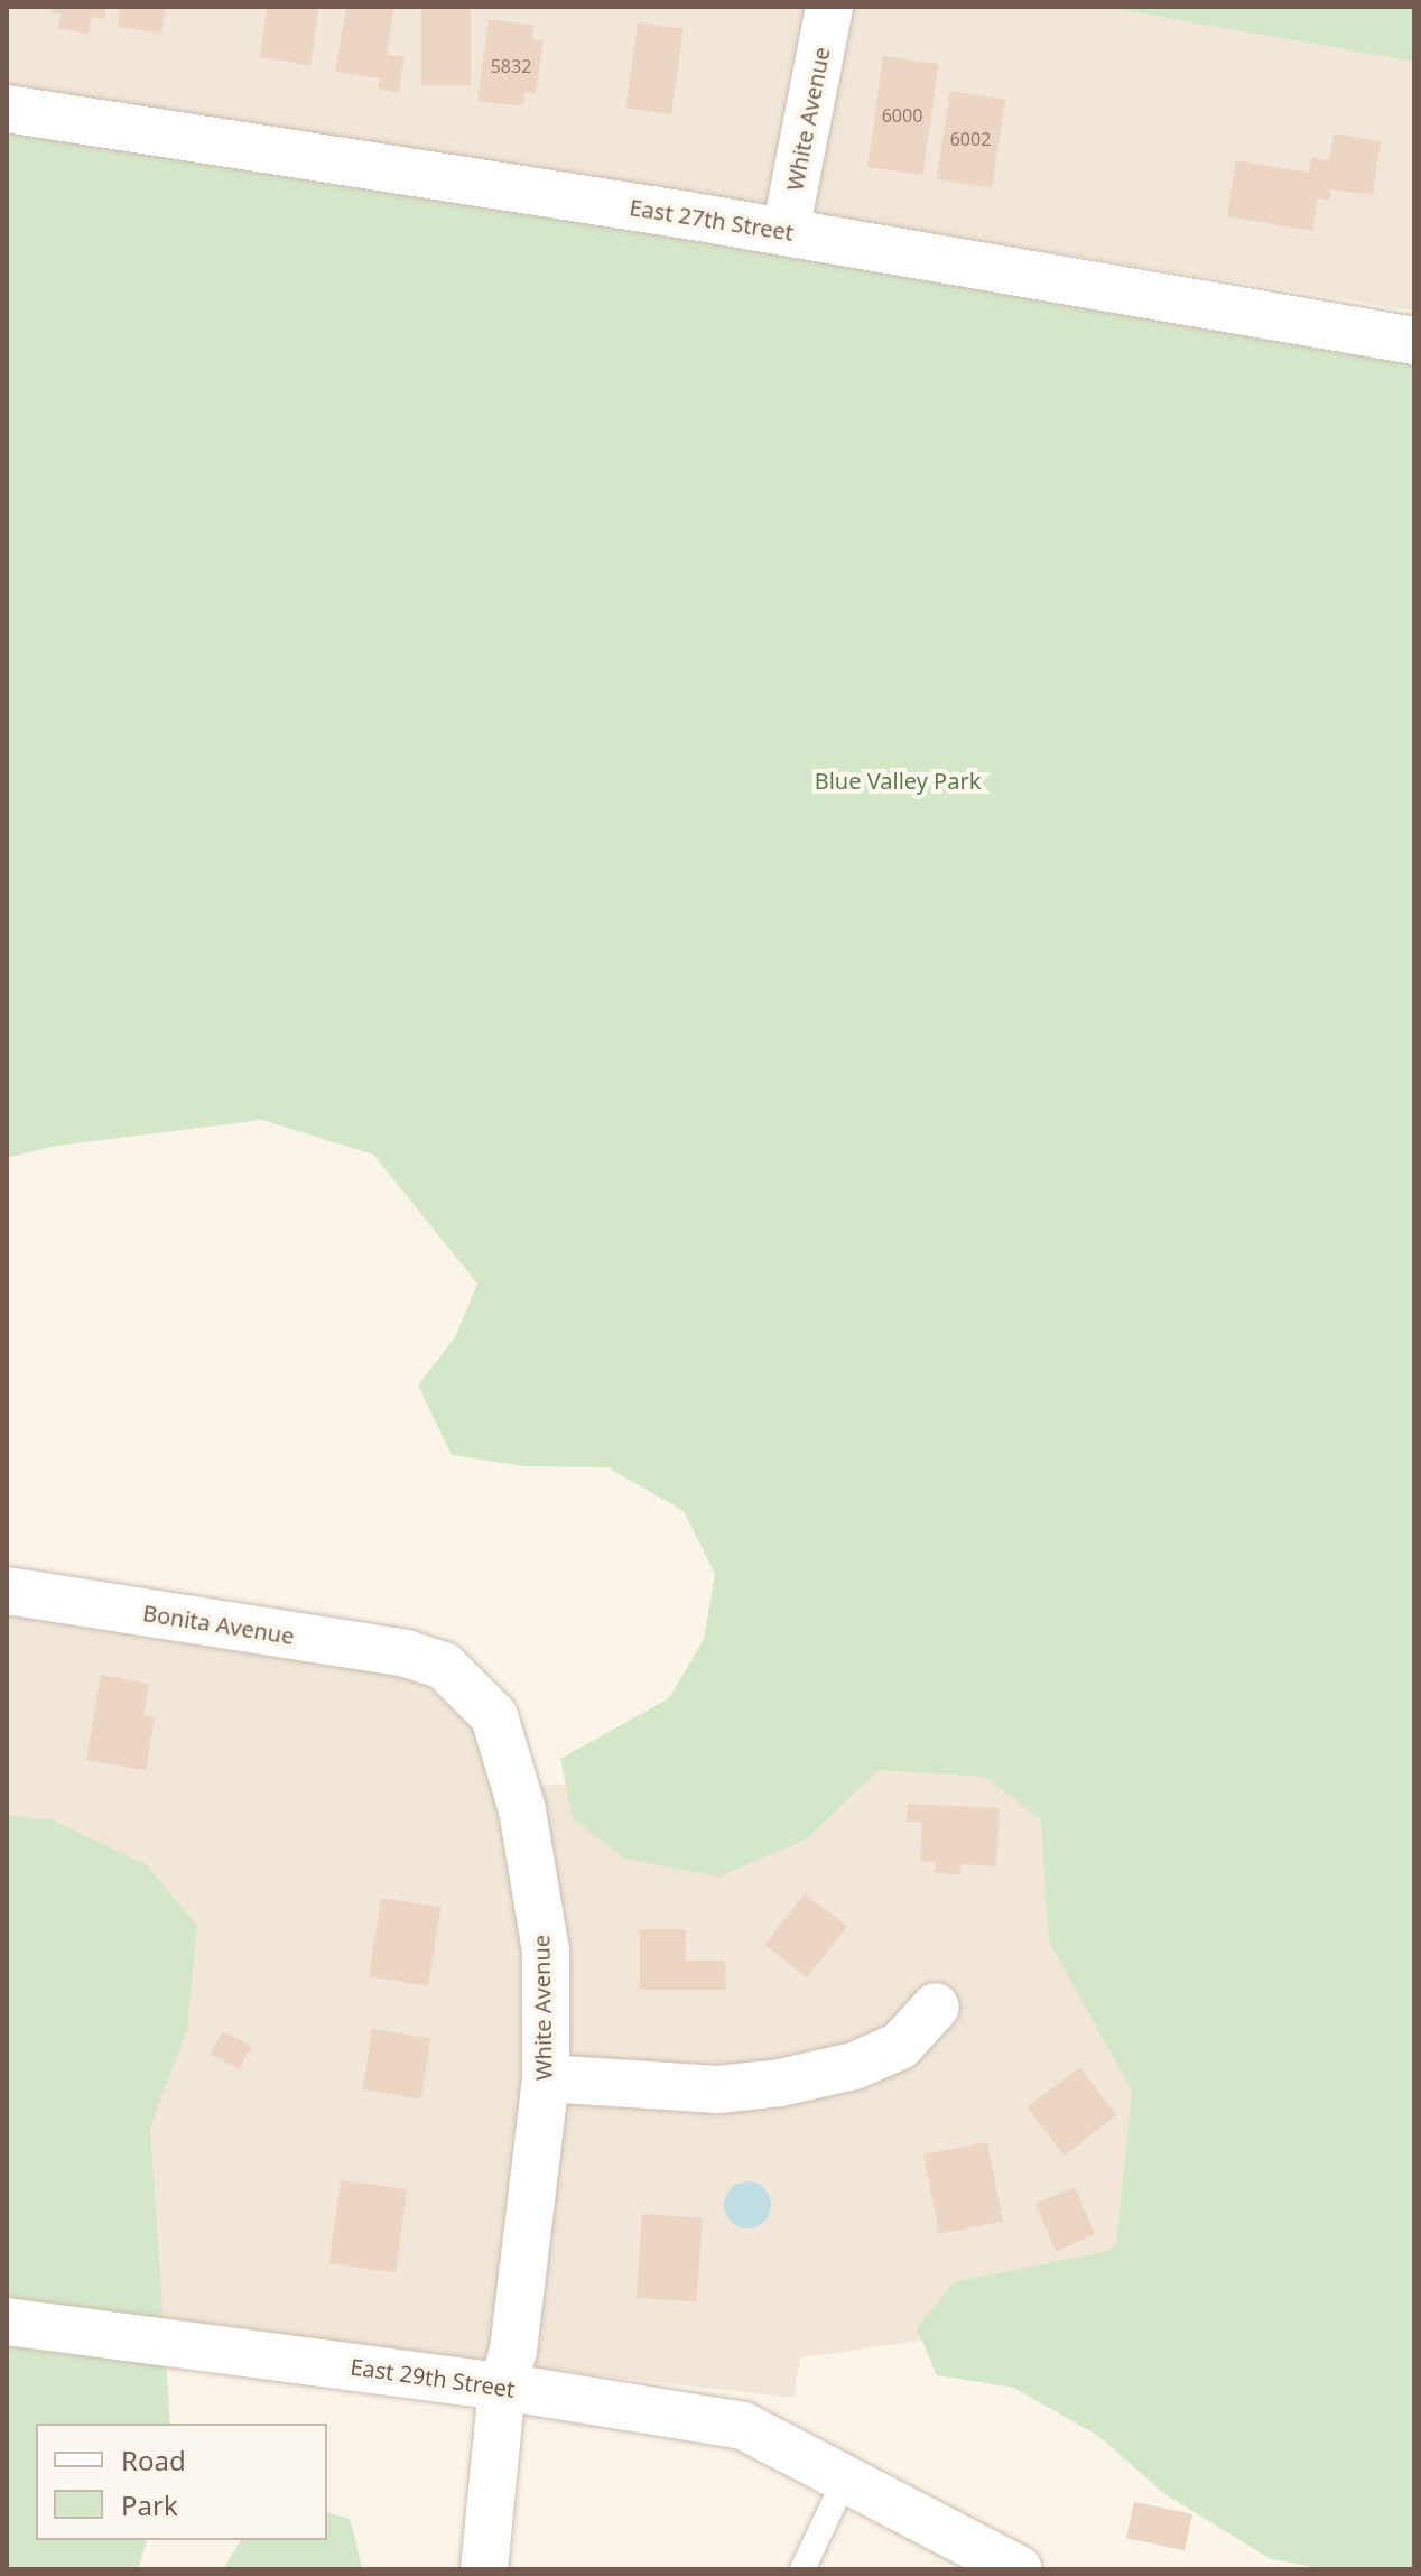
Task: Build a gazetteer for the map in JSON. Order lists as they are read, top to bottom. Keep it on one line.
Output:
{"streets":{"street":["White Avenue","East 27th Street","Bonita Avenue","East 29th Street"]},"crossings":[["White Avenue","East 27th Street"],["White Avenue","Bonita Avenue"],["White Avenue","East 29th Street"]],"parks":["Blue Valley Park"],"house_numbers":["5832","6000","6002"],"legend":["Road","Park"]}
